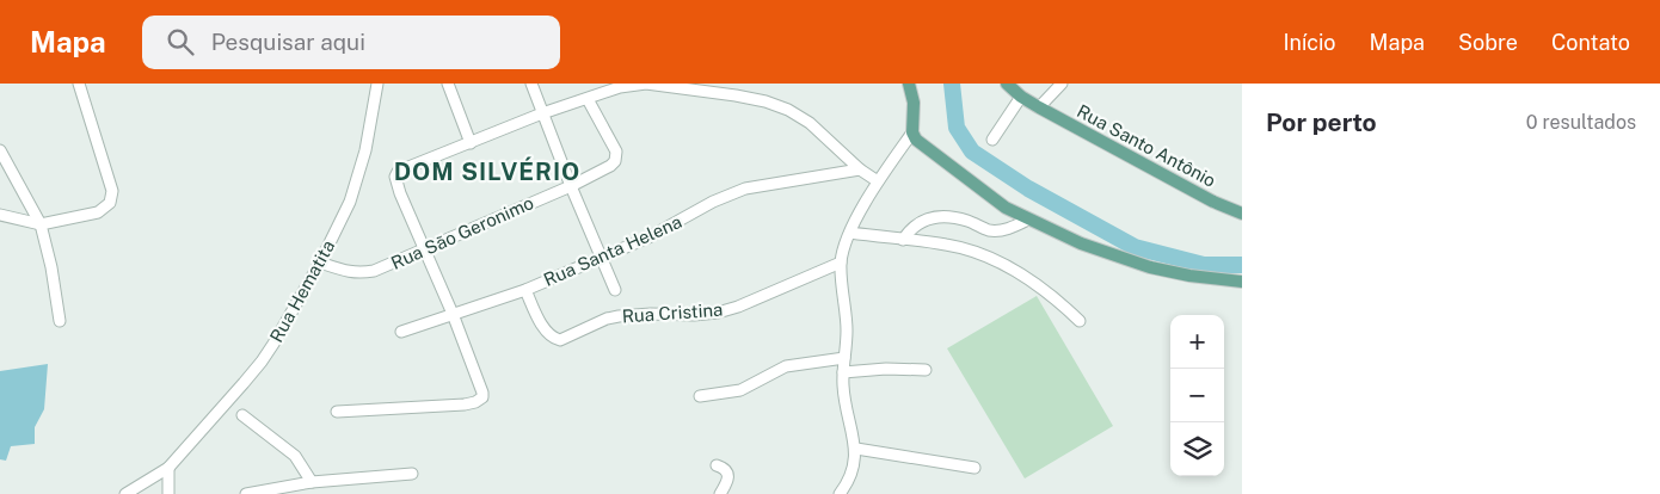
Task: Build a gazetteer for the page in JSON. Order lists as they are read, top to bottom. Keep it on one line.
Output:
{"streets":{"main road":["Rua Santo Antônio"],"street":["Rua São Geronimo","Rua Santa Helena","Rua Hematita","Rua Cristina"]},"crossings":[["Rua São Geronimo","Rua Hematita"],["Rua Santa Helena","Rua Cristina"]],"districts":["DOM SILVÉRIO"],"page":{"header":"Mapa","search":"Pesquisar aqui","nav":["Início","Mapa","Sobre","Contato"],"heading":["Por perto","0 resultados"],"map_buttons":["+","−"]}}
